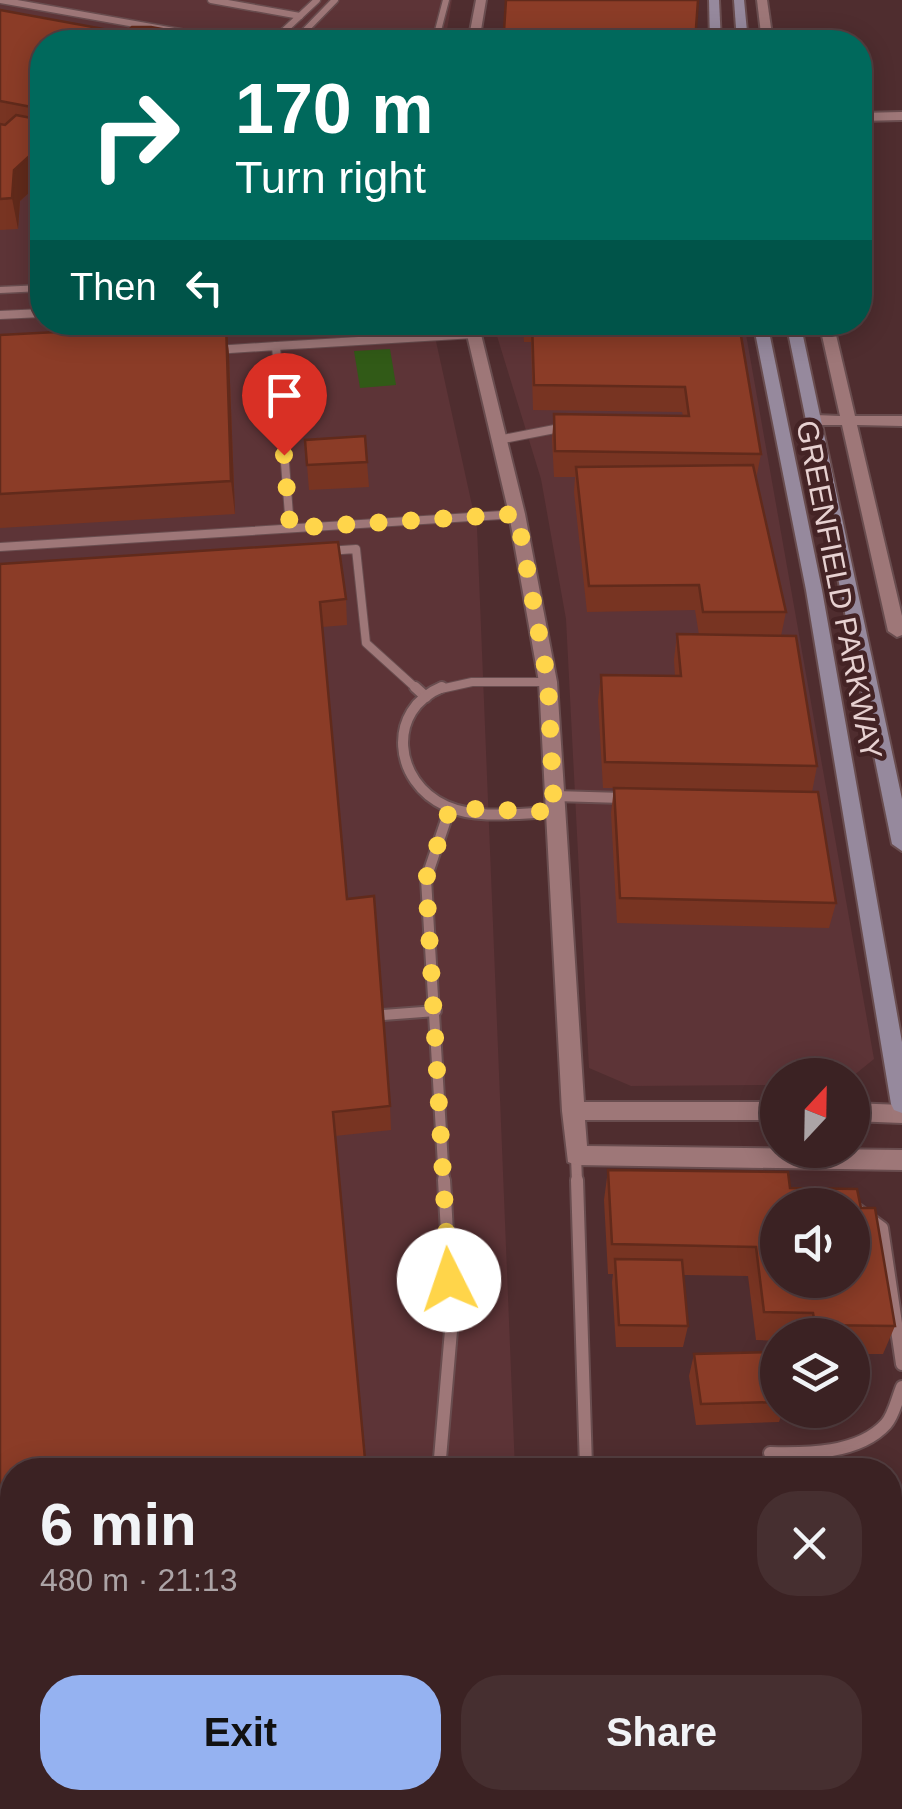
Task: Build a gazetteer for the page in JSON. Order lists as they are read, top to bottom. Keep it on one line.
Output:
{"streets":{"main road":["GREENFIELD PARKWAY"]},"north":"top","page":{"turn":["170 m","Turn right"],"then":"Then","heading":["6 min","480 m · 21:13"],"buttons":["Exit","Share"]}}
